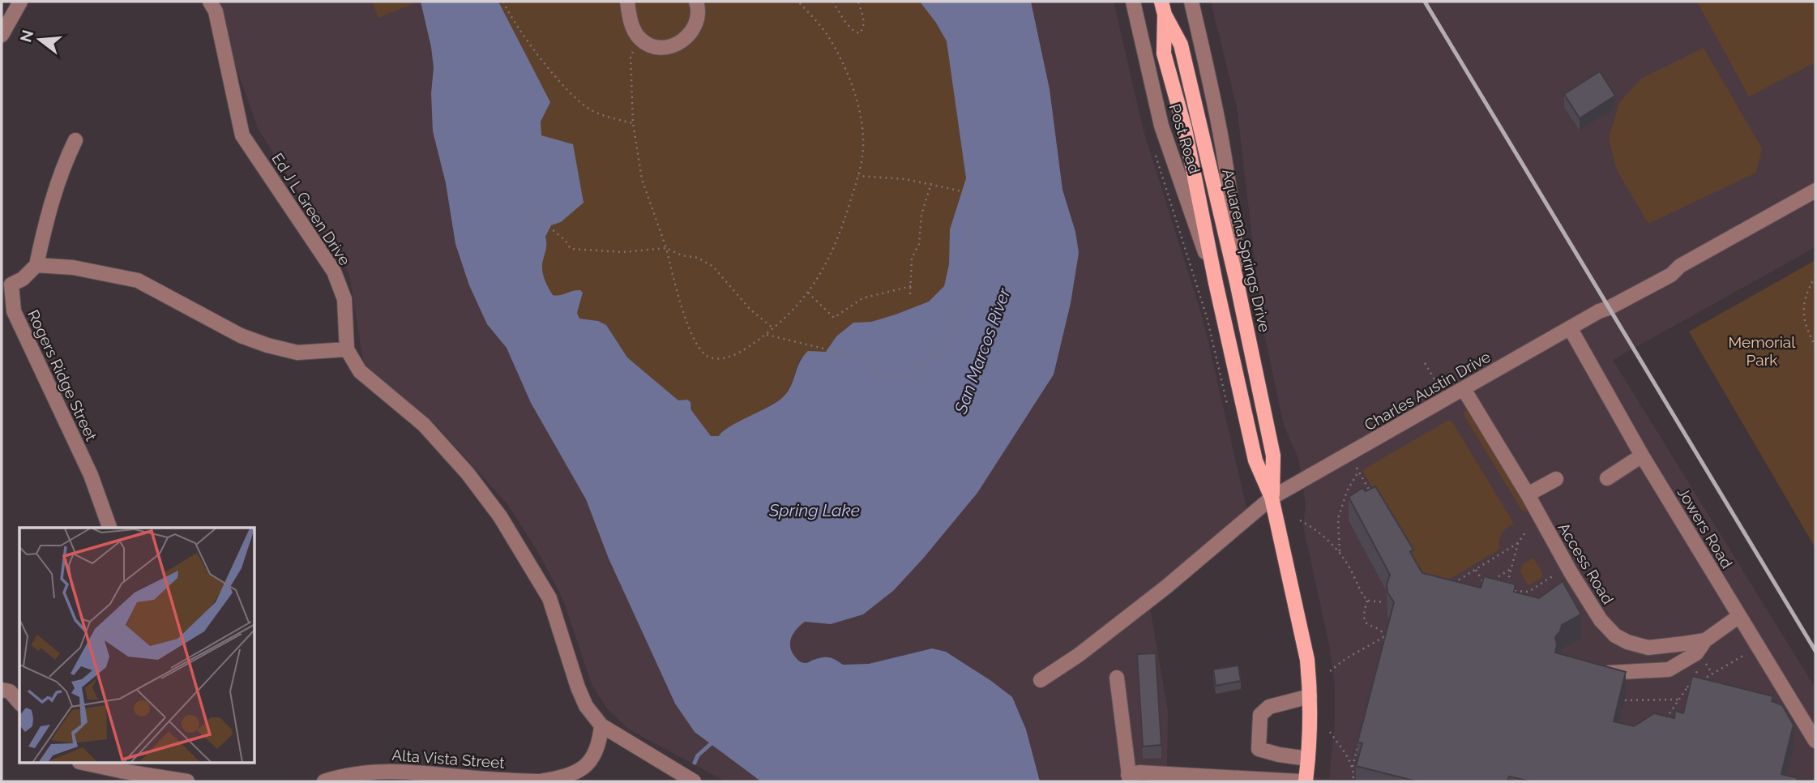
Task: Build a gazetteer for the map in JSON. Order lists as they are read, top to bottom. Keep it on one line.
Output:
{"streets":{"main road":["Aquarena Springs Drive"],"street":["Post Road","Ed J L Green Drive","Rogers Ridge Street","Charles Austin Drive","Jowers Road","Access Road","Alta Vista Street"]},"crossings":[["Post Road","Aquarena Springs Drive"],["Ed J L Green Drive","Alta Vista Street"],["Aquarena Springs Drive","Charles Austin Drive"],["Charles Austin Drive","Jowers Road"],["Charles Austin Drive","Access Road"],["Jowers Road","Access Road"]],"water":["San Marcos River","Spring Lake"],"parks":["Memorial Park"],"north":"left"}
